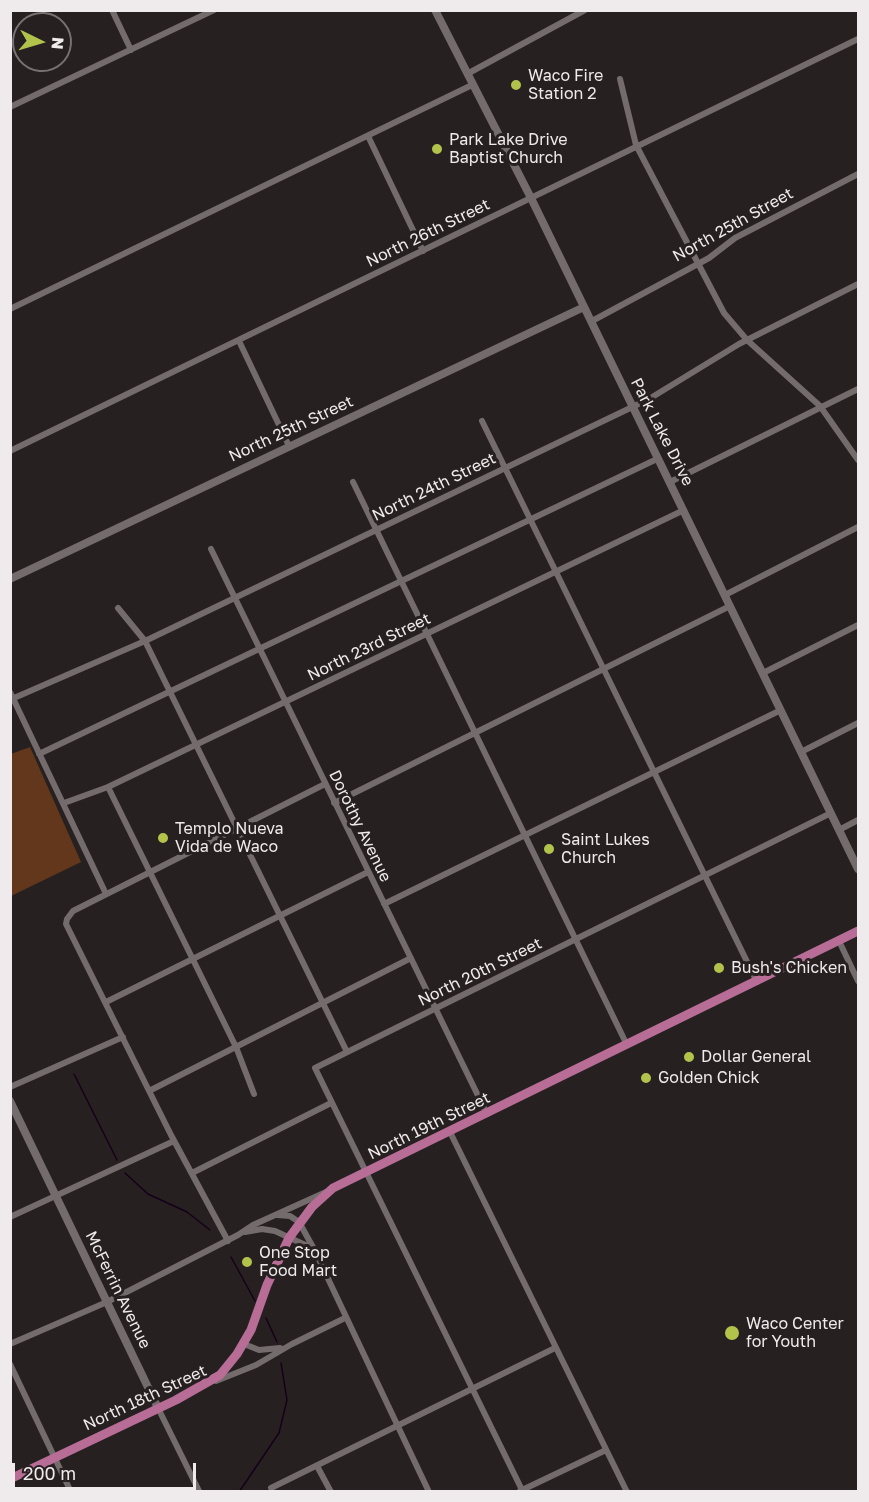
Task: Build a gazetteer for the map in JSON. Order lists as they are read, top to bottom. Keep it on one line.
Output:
{"streets":{"main road":["North 19th Street","North 18th Street"],"street":["North 25th Street","North 26th Street","Park Lake Drive","North 24th Street","North 23rd Street","Dorothy Avenue","North 20th Street","McFerrin Avenue"]},"crossings":[["North 25th Street","Park Lake Drive"],["North 26th Street","Park Lake Drive"],["Park Lake Drive","North 24th Street"],["Park Lake Drive","North 23rd Street"],["Park Lake Drive","North 20th Street"],["North 24th Street","Dorothy Avenue"],["North 23rd Street","Dorothy Avenue"],["Dorothy Avenue","North 20th Street"],["Dorothy Avenue","North 19th Street"],["North 19th Street","McFerrin Avenue"],["McFerrin Avenue","North 18th Street"]],"places":["Waco Fire Station 2","Park Lake Drive Baptist Church","Templo Nueva Vida de Waco","Saint Lukes Church","Bush's Chicken","Dollar General","Golden Chick","One Stop Food Mart","Waco Center for Youth"],"scale_bar":"200 m","north":"right"}
